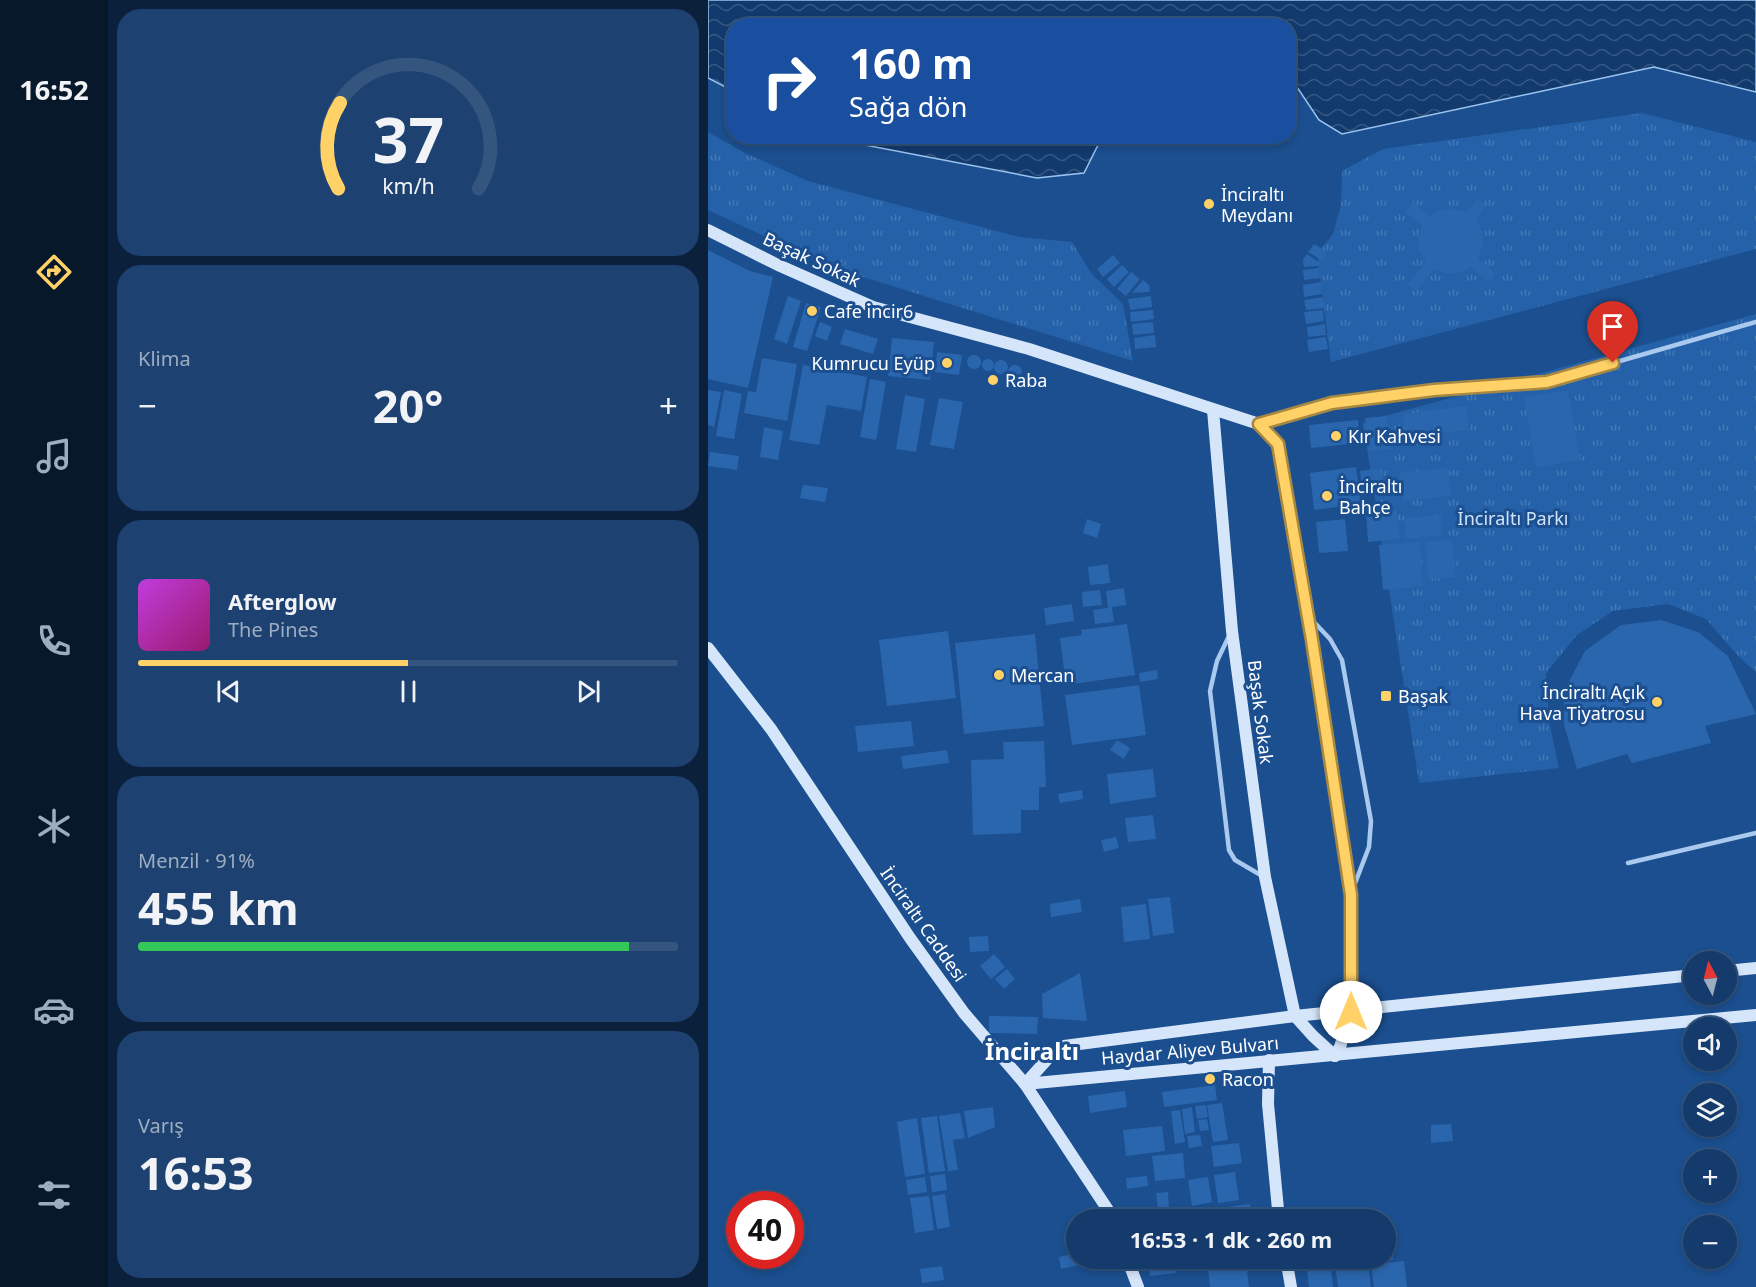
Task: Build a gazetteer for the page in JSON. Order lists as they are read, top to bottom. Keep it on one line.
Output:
{"streets":{"street":["Başak Sokak","İnciraltı Caddesi","Haydar Aliyev Bulvarı"]},"crossings":[["Başak Sokak","Haydar Aliyev Bulvarı"],["İnciraltı Caddesi","Haydar Aliyev Bulvarı"]],"districts":["İnciraltı"],"parks":["İnciraltı Parkı"],"places":{"other":["İnciraltı Meydanı","Cafe incir6","Kumrucu Eyüp","Raba","Kır Kahvesi","İnciraltı Bahçe","Mercan","İnciraltı Açık Hava Tiyatrosu","Racon"],"transit":["Başak"]},"north":"top","page":{"tabs":"16:52","turn":["160 m","Sağa dön"],"tile":["Klima",["Menzil · 91%","455 km"],["Varış","16:53"]],"heat":["−","20°","+"],"song":["Afterglow","The Pines"],"map_buttons":["+","−"],"limit":"40","trip":"16:53 · 1 dk · 260 m","gauge":["37","km/h"]}}
